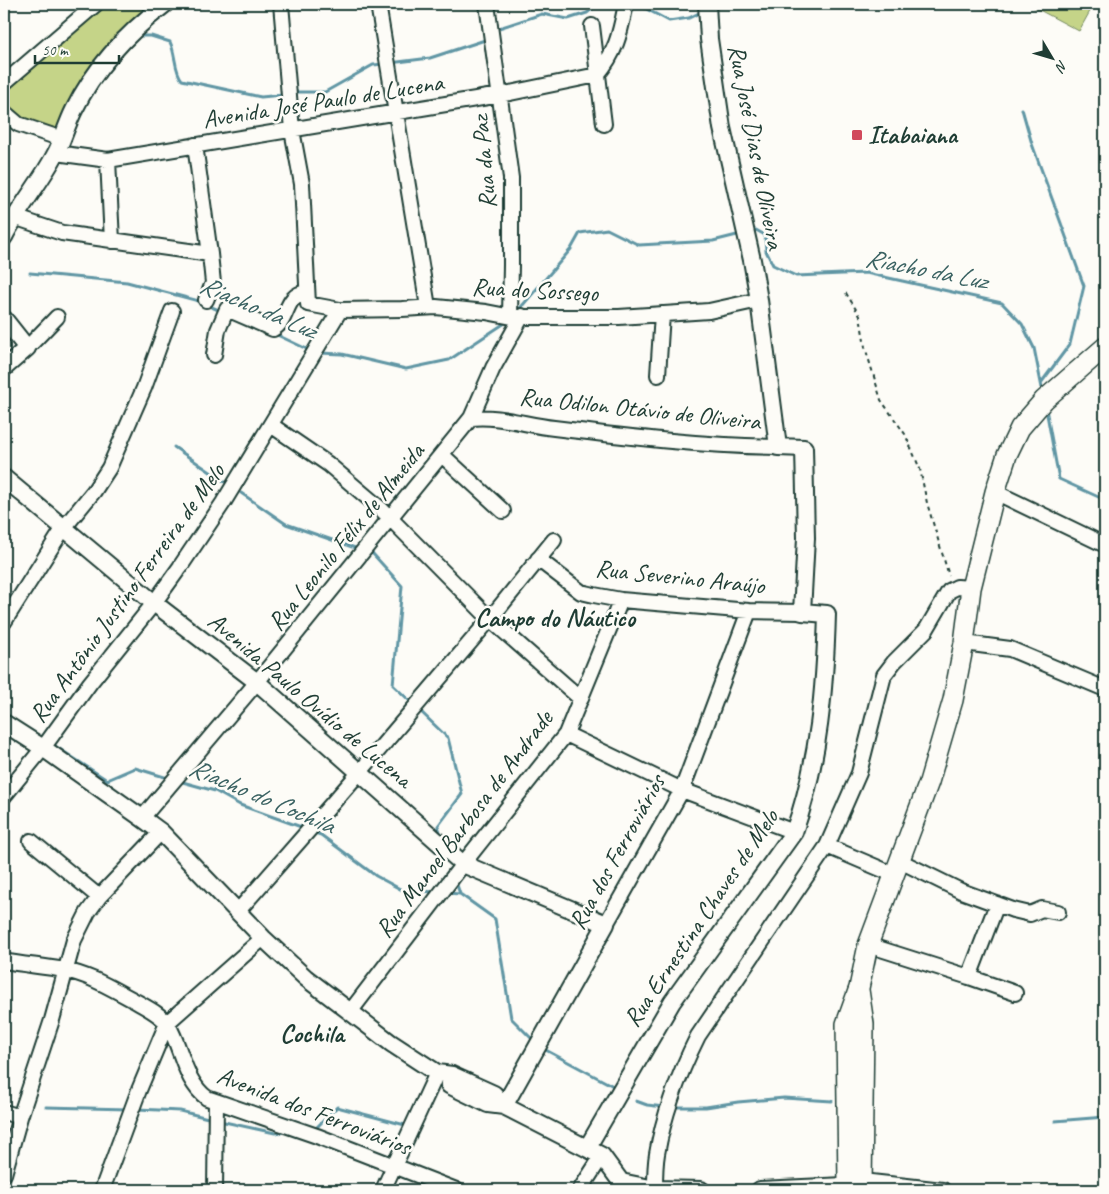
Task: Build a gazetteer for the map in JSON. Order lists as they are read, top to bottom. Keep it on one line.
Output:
{"streets":{"street":["Avenida José Paulo de Lucena","Rua José Dias de Oliveira","Rua da Paz","Rua do Sossego","Rua Odilon Otávio de Oliveira","Rua Leonilo Félix de Almeida","Rua Severino Araújo","Rua Antônio Justino Ferreira de Melo","Avenida Paulo Ovídio de Lucena","Rua Manoel Barbosa de Andrade","Rua dos Ferroviários","Rua Ernestina Chaves de Melo","Avenida dos Ferroviários"]},"crossings":[["Avenida José Paulo de Lucena","Rua da Paz"],["Rua José Dias de Oliveira","Rua do Sossego"],["Rua José Dias de Oliveira","Rua Odilon Otávio de Oliveira"],["Rua da Paz","Rua do Sossego"],["Rua da Paz","Rua Leonilo Félix de Almeida"],["Rua do Sossego","Rua Leonilo Félix de Almeida"],["Rua do Sossego","Rua Antônio Justino Ferreira de Melo"],["Rua Odilon Otávio de Oliveira","Rua Leonilo Félix de Almeida"],["Rua Odilon Otávio de Oliveira","Rua Severino Araújo"],["Rua Leonilo Félix de Almeida","Avenida Paulo Ovídio de Lucena"],["Rua Severino Araújo","Rua Manoel Barbosa de Andrade"],["Rua Severino Araújo","Rua dos Ferroviários"],["Rua Severino Araújo","Rua Ernestina Chaves de Melo"],["Rua Antônio Justino Ferreira de Melo","Avenida Paulo Ovídio de Lucena"],["Avenida Paulo Ovídio de Lucena","Rua Manoel Barbosa de Andrade"],["Avenida Paulo Ovídio de Lucena","Rua dos Ferroviários"]],"districts":["Campo do Náutico","Cochila"],"water":["Riacho da Luz","Riacho do Cochila"],"places":{"transit":["Itabaiana"]},"scale_bar":"50 m","north":"bottom right"}
